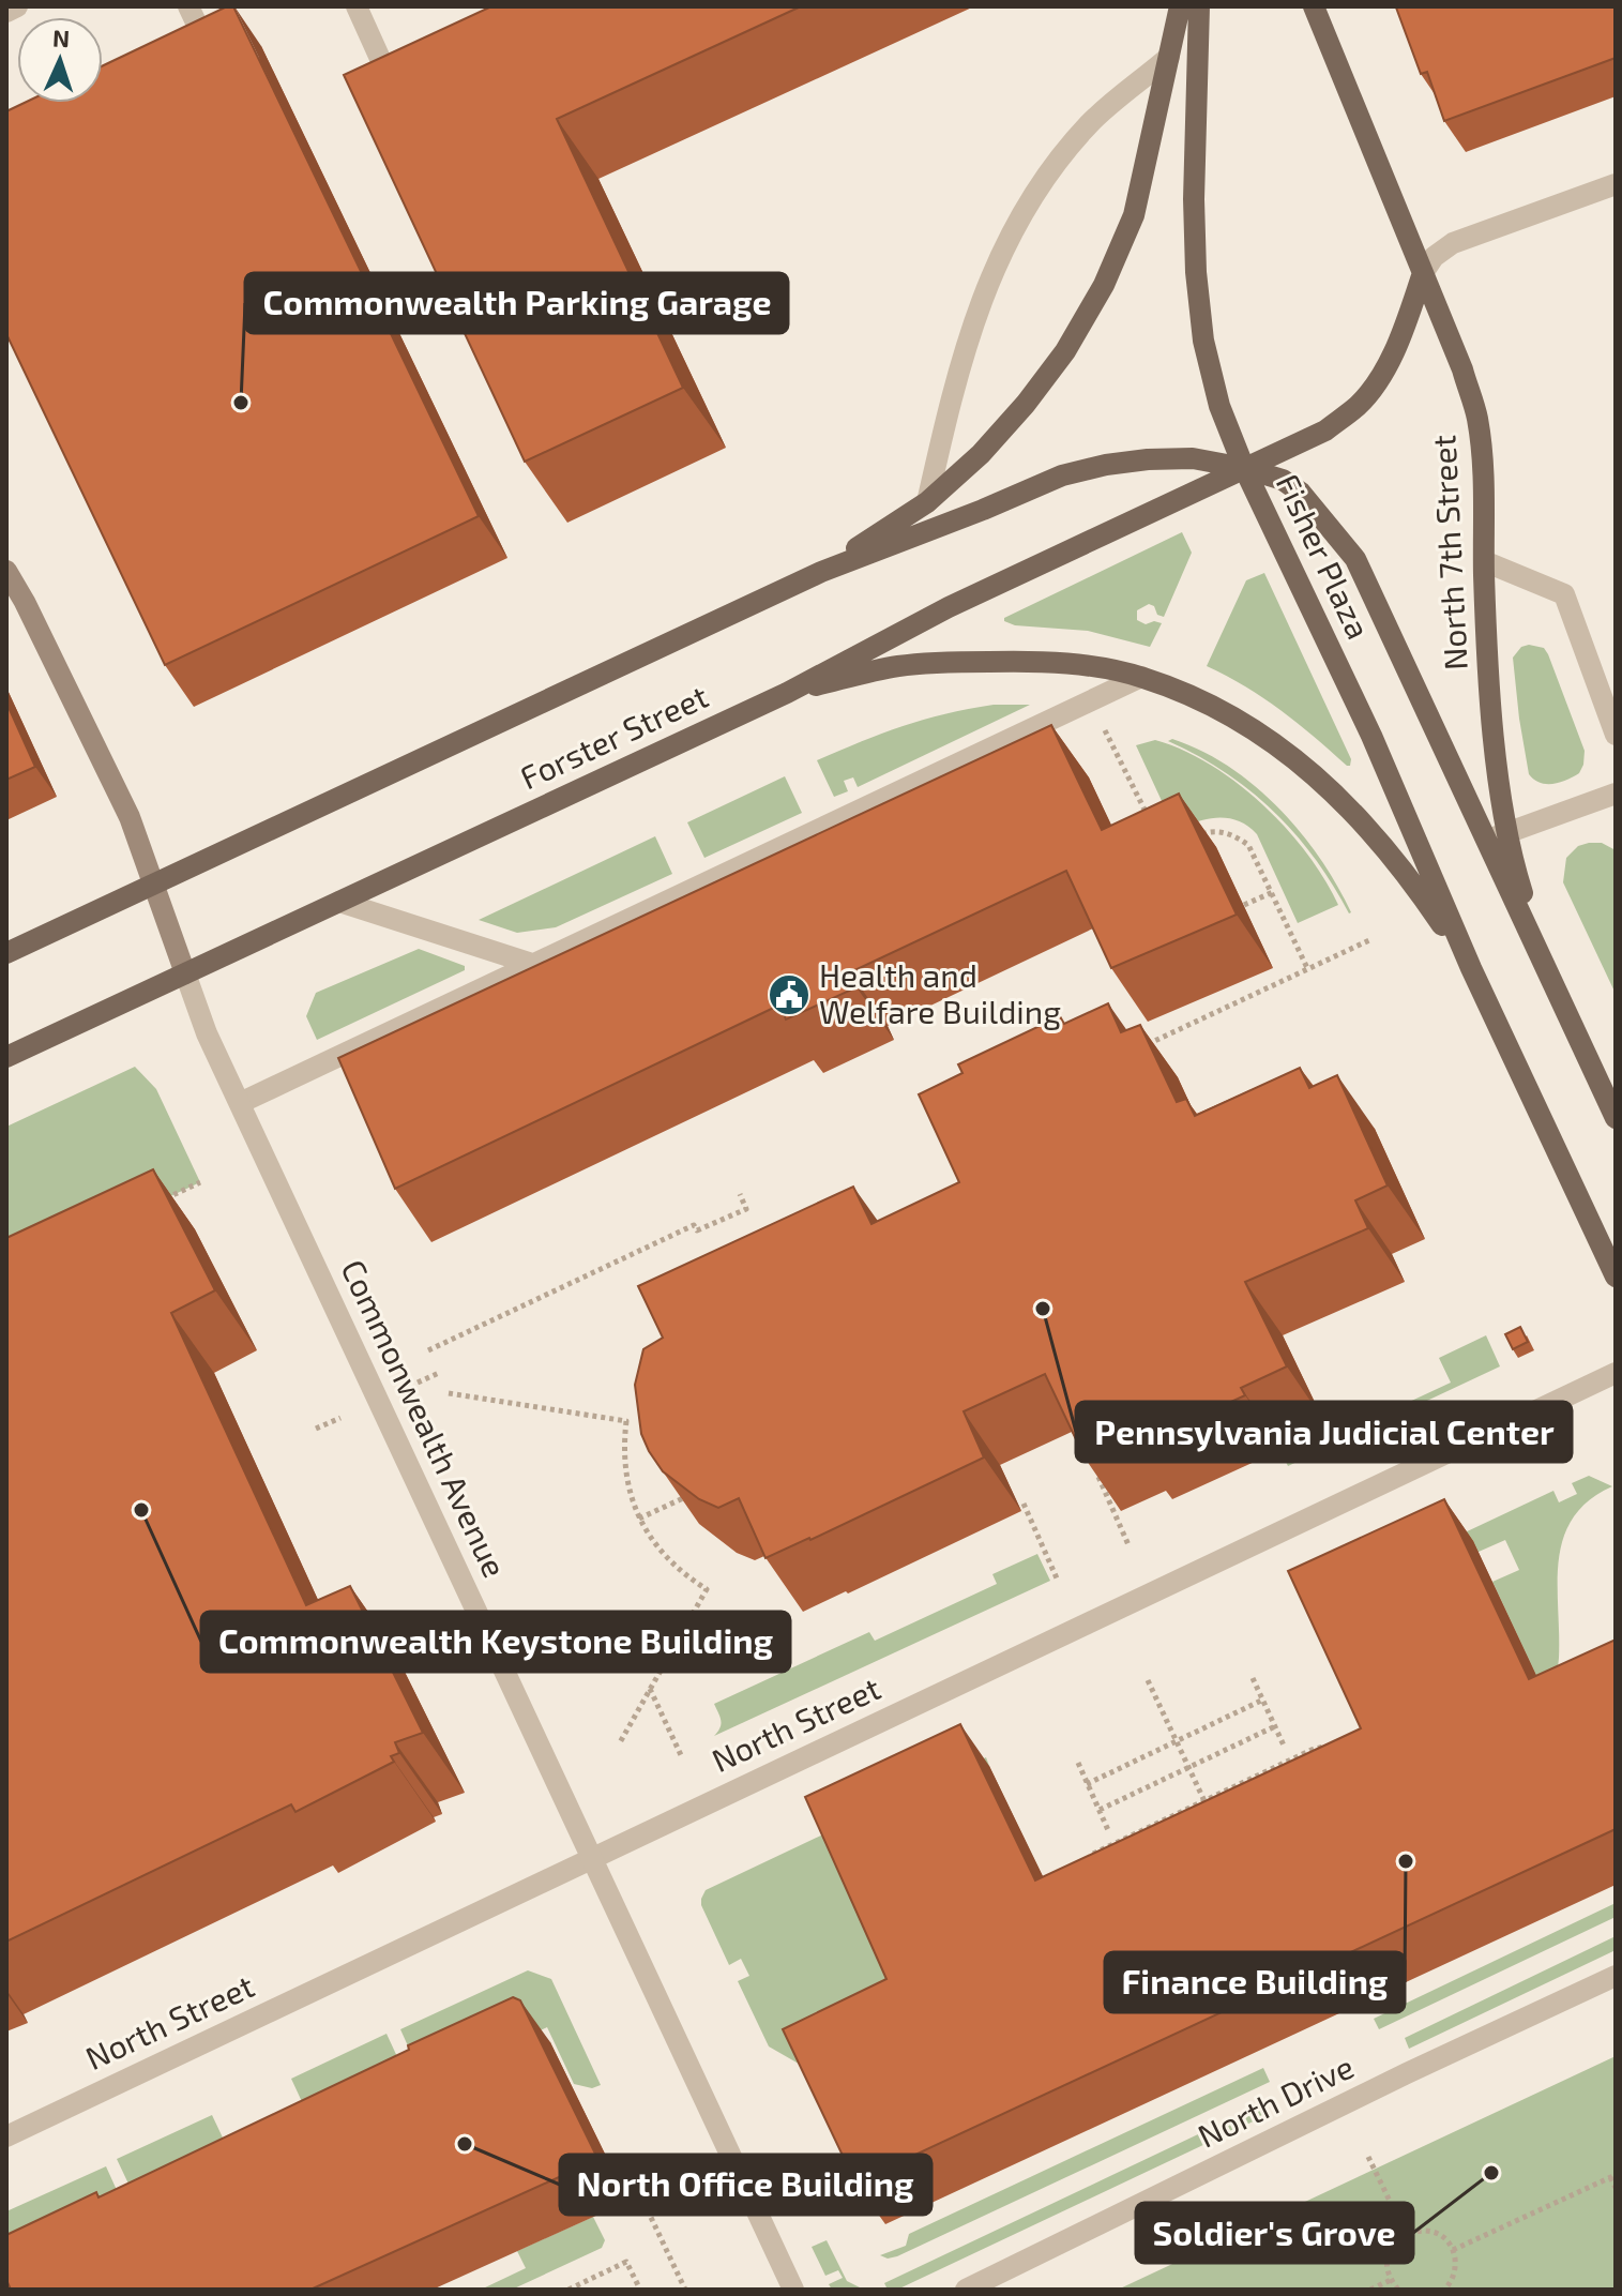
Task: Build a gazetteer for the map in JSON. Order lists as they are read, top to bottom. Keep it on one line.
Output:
{"streets":{"main road":["North 7th Street","Fisher Plaza","Forster Street","Commonwealth Avenue"],"street":["North Street","North Drive"]},"crossings":[["North 7th Street","Fisher Plaza"],["North 7th Street","Forster Street"],["Fisher Plaza","Forster Street"],["Forster Street","Commonwealth Avenue"],["Commonwealth Avenue","North Street"]],"places":{"other":["Commonwealth Parking Garage","Pennsylvania Judicial Center","Commonwealth Keystone Building","Finance Building","North Office Building","Soldier's Grove"],"public building":["Health and Welfare Building"]},"north":"top"}
